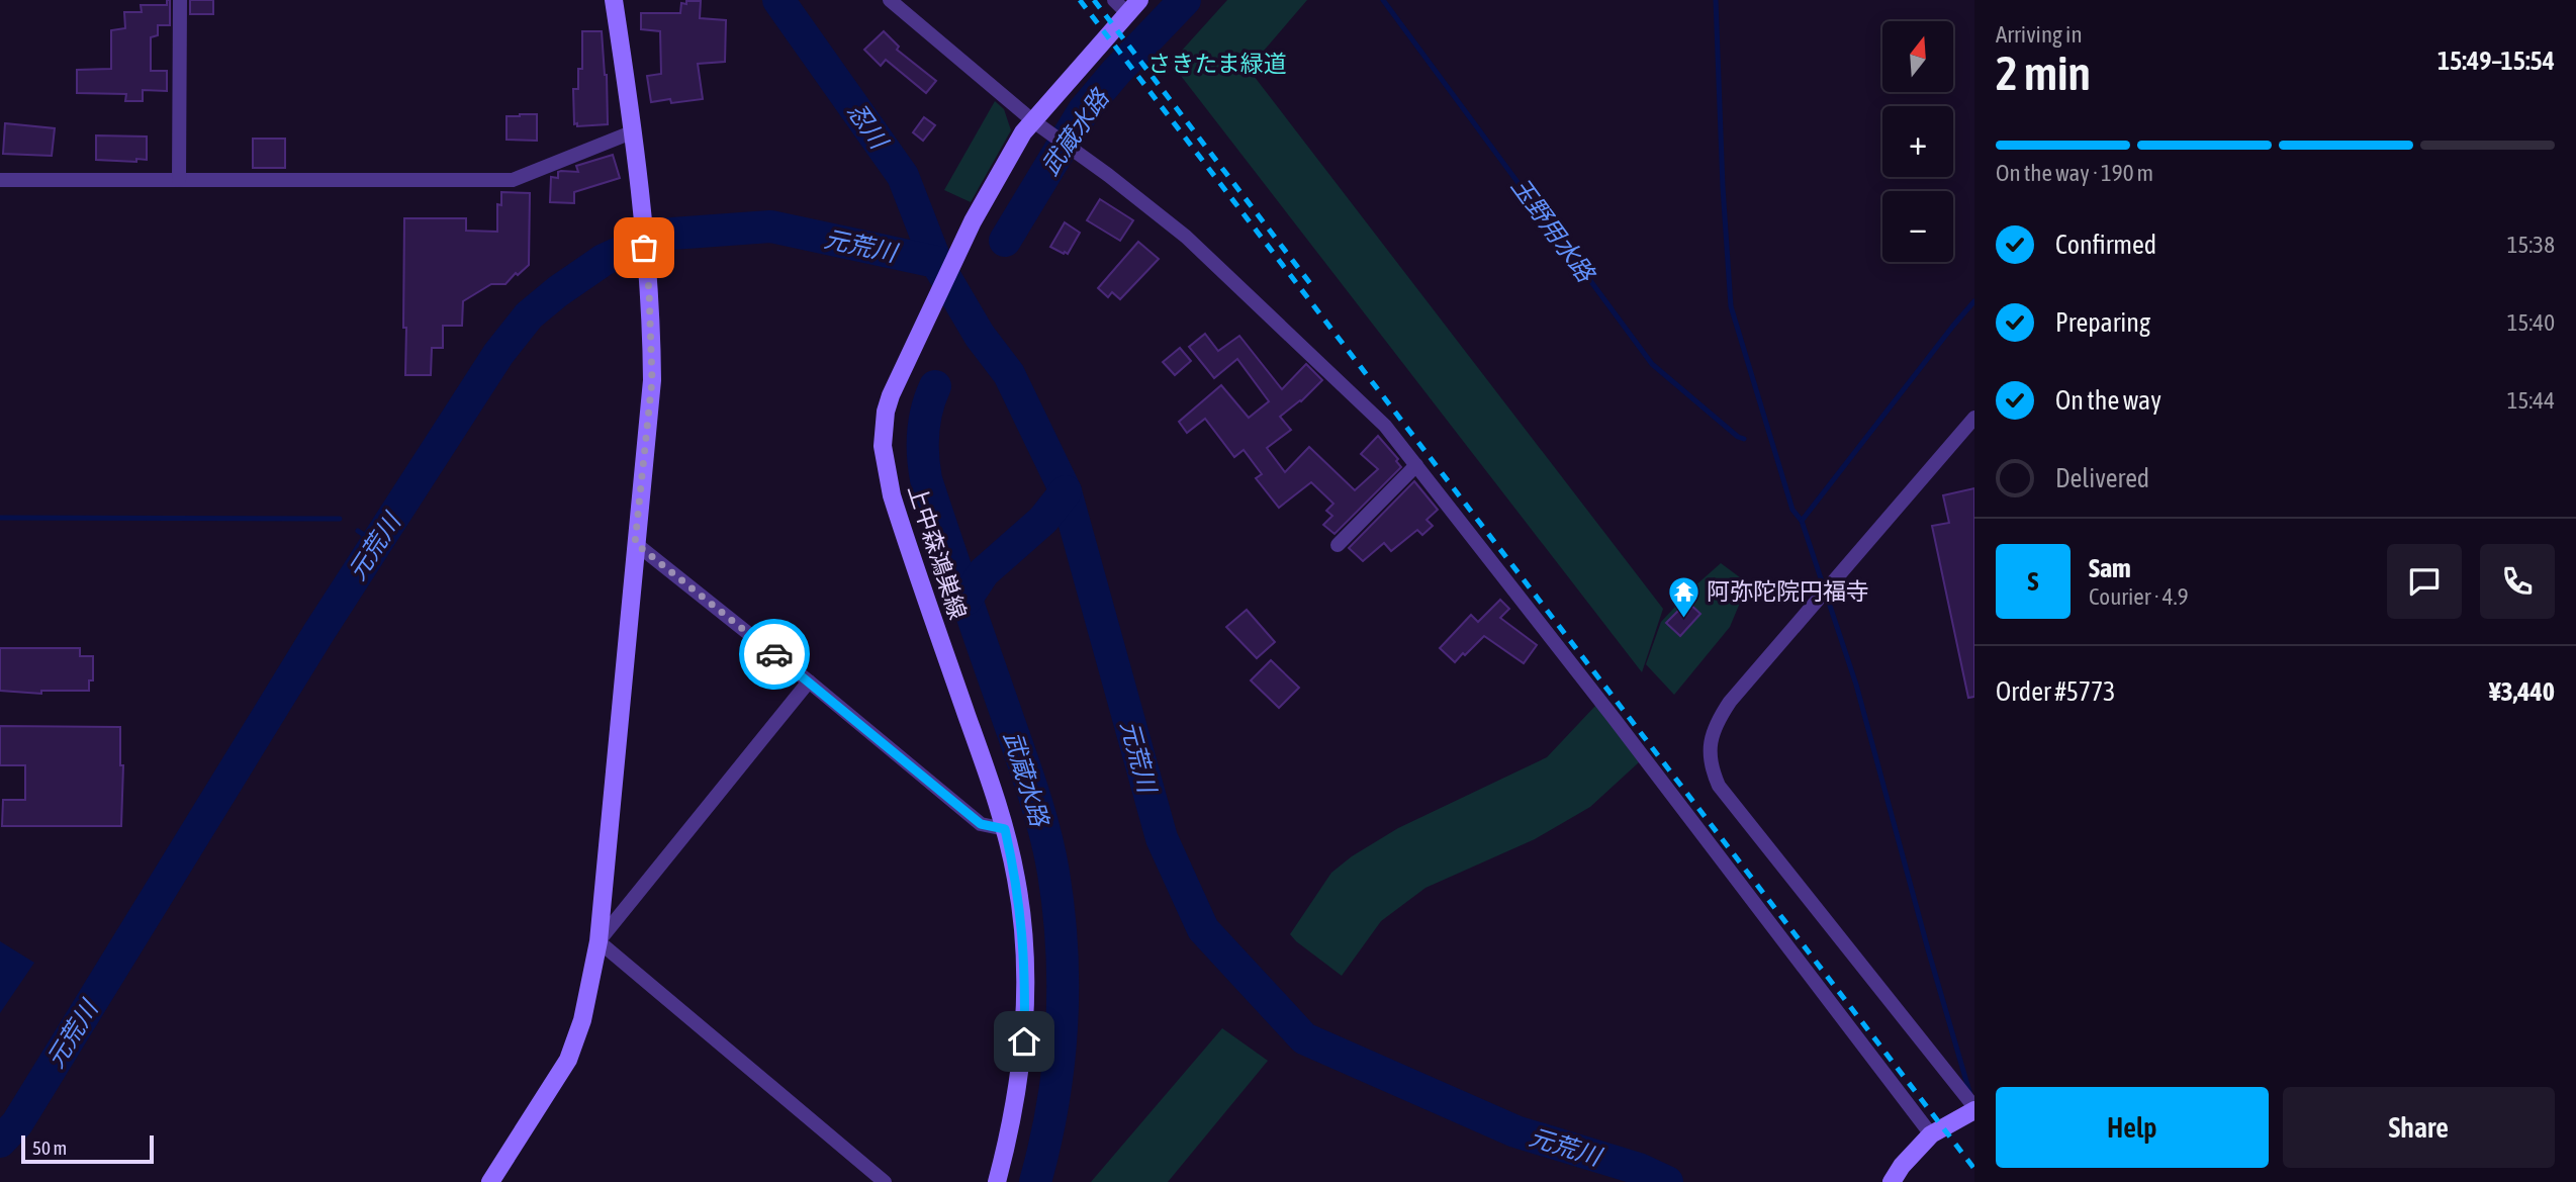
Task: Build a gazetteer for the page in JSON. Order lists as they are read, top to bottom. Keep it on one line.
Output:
{"streets":{"street":["上中森鴻巣線"]},"water":["忍川","武蔵水路","玉野用水路","元荒川"],"parks":["さきたま緑道"],"places":{"temple":["阿弥陀院円福寺"]},"scale_bar":"50 m","north":"top","page":{"heading":["2 min","Arriving in","15:49–15:54"],"panel":["Sam","Courier · 4.9","Order #5773","¥3,440"],"map_buttons":["+","−"],"bar":"On the way · 190 m","list":[["Confirmed","15:38"],["Preparing","15:40"],["On the way","15:44"],"Delivered"],"round":"S","buttons":["Help","Share"],"scale":"50 m"}}
